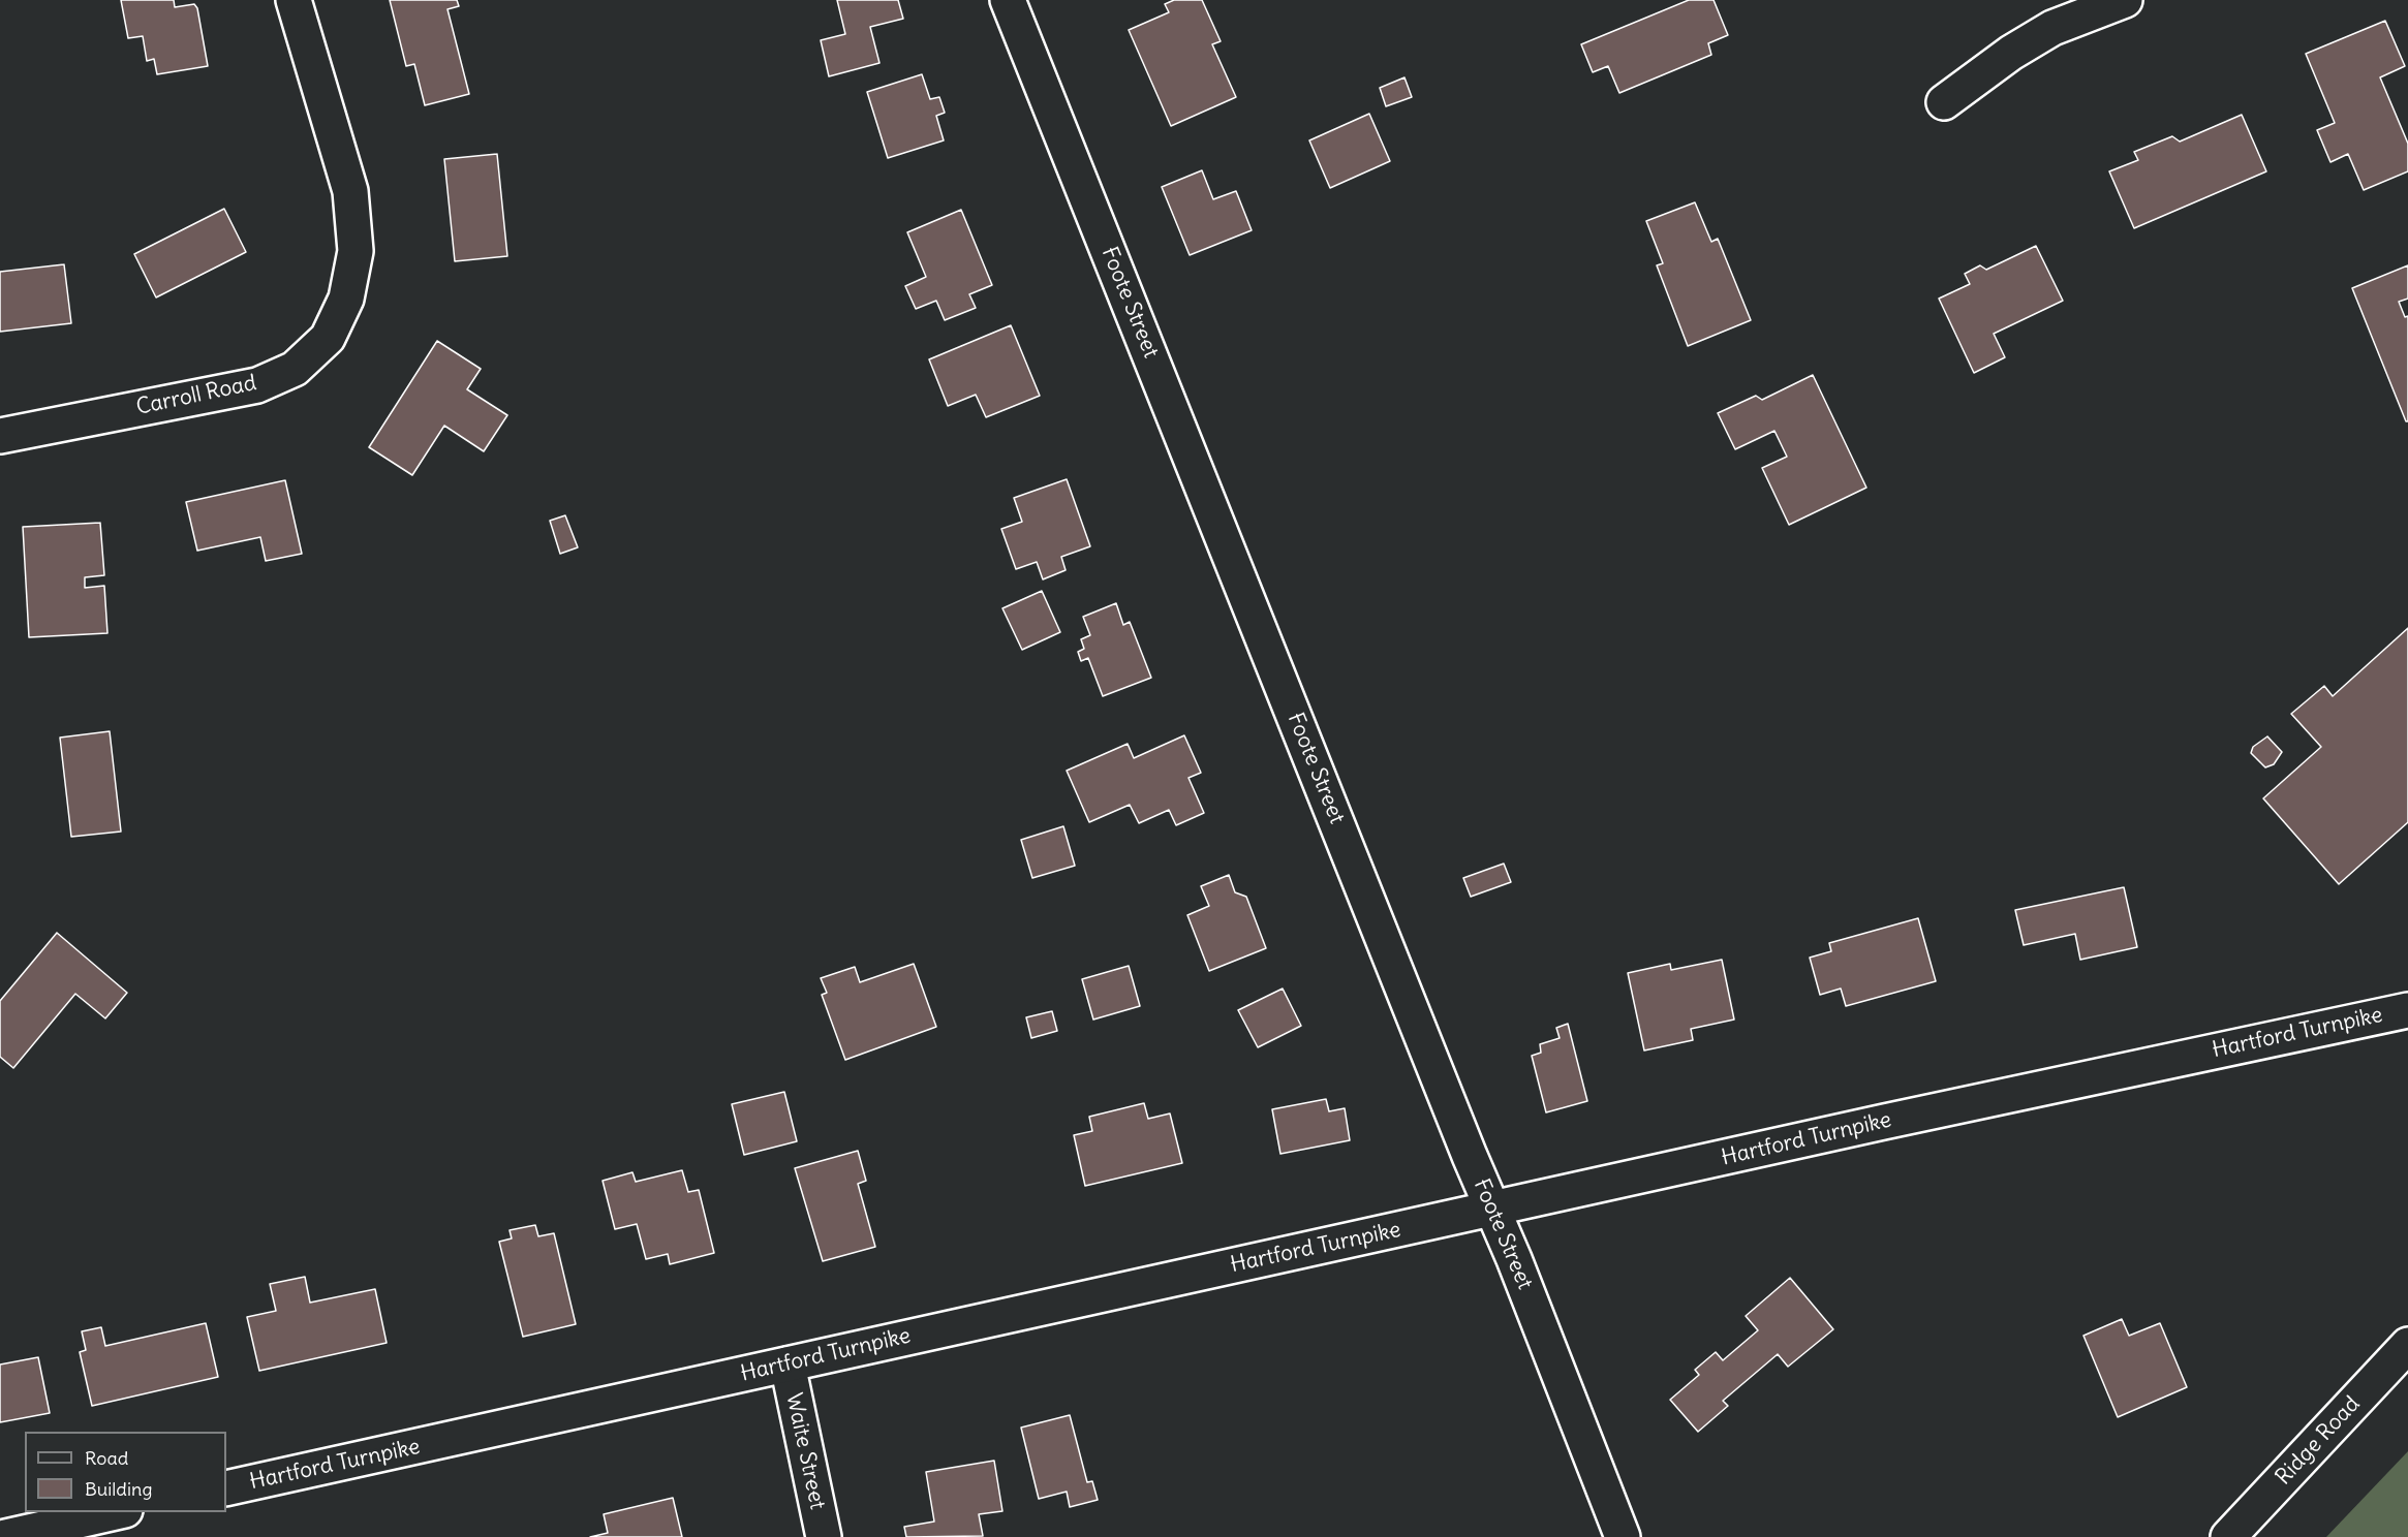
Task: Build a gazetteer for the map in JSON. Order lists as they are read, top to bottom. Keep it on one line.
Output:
{"streets":{"street":["Foote Street","Carroll Road","Hartford Turnpike","Ridge Road","Waite Street"]},"crossings":[["Foote Street","Hartford Turnpike"],["Hartford Turnpike","Waite Street"]],"legend":["Road","Building"]}
